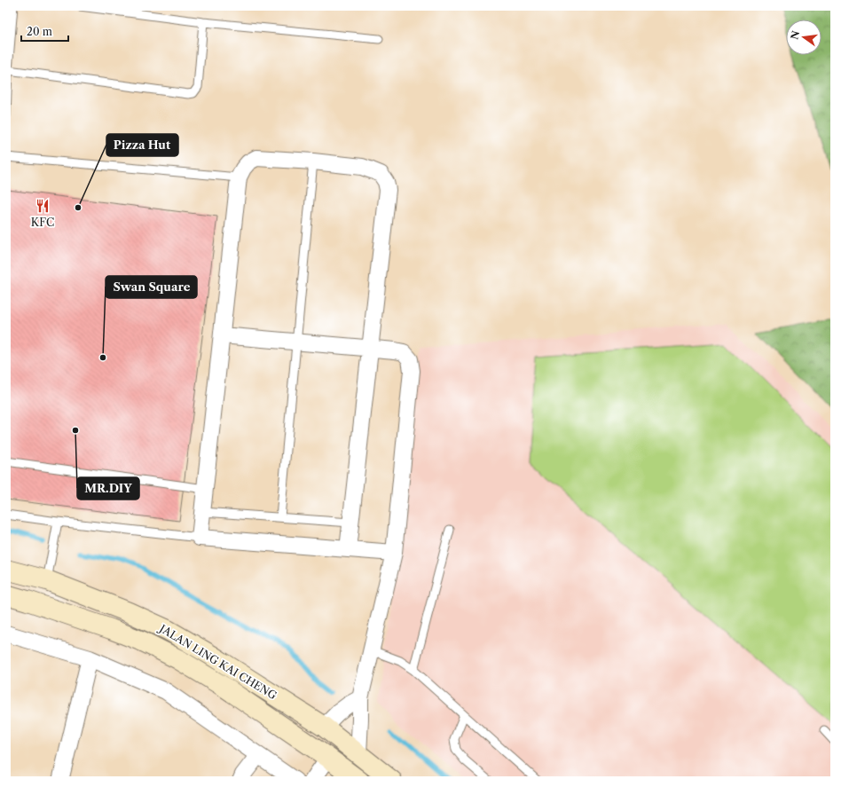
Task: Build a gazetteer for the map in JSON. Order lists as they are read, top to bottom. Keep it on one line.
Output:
{"streets":{"street":["JALAN LING KAI CHENG"]},"places":{"restaurant":["KFC"],"other":["Pizza Hut","Swan Square","MR.DIY"]},"scale_bar":"20 m","north":"left"}
